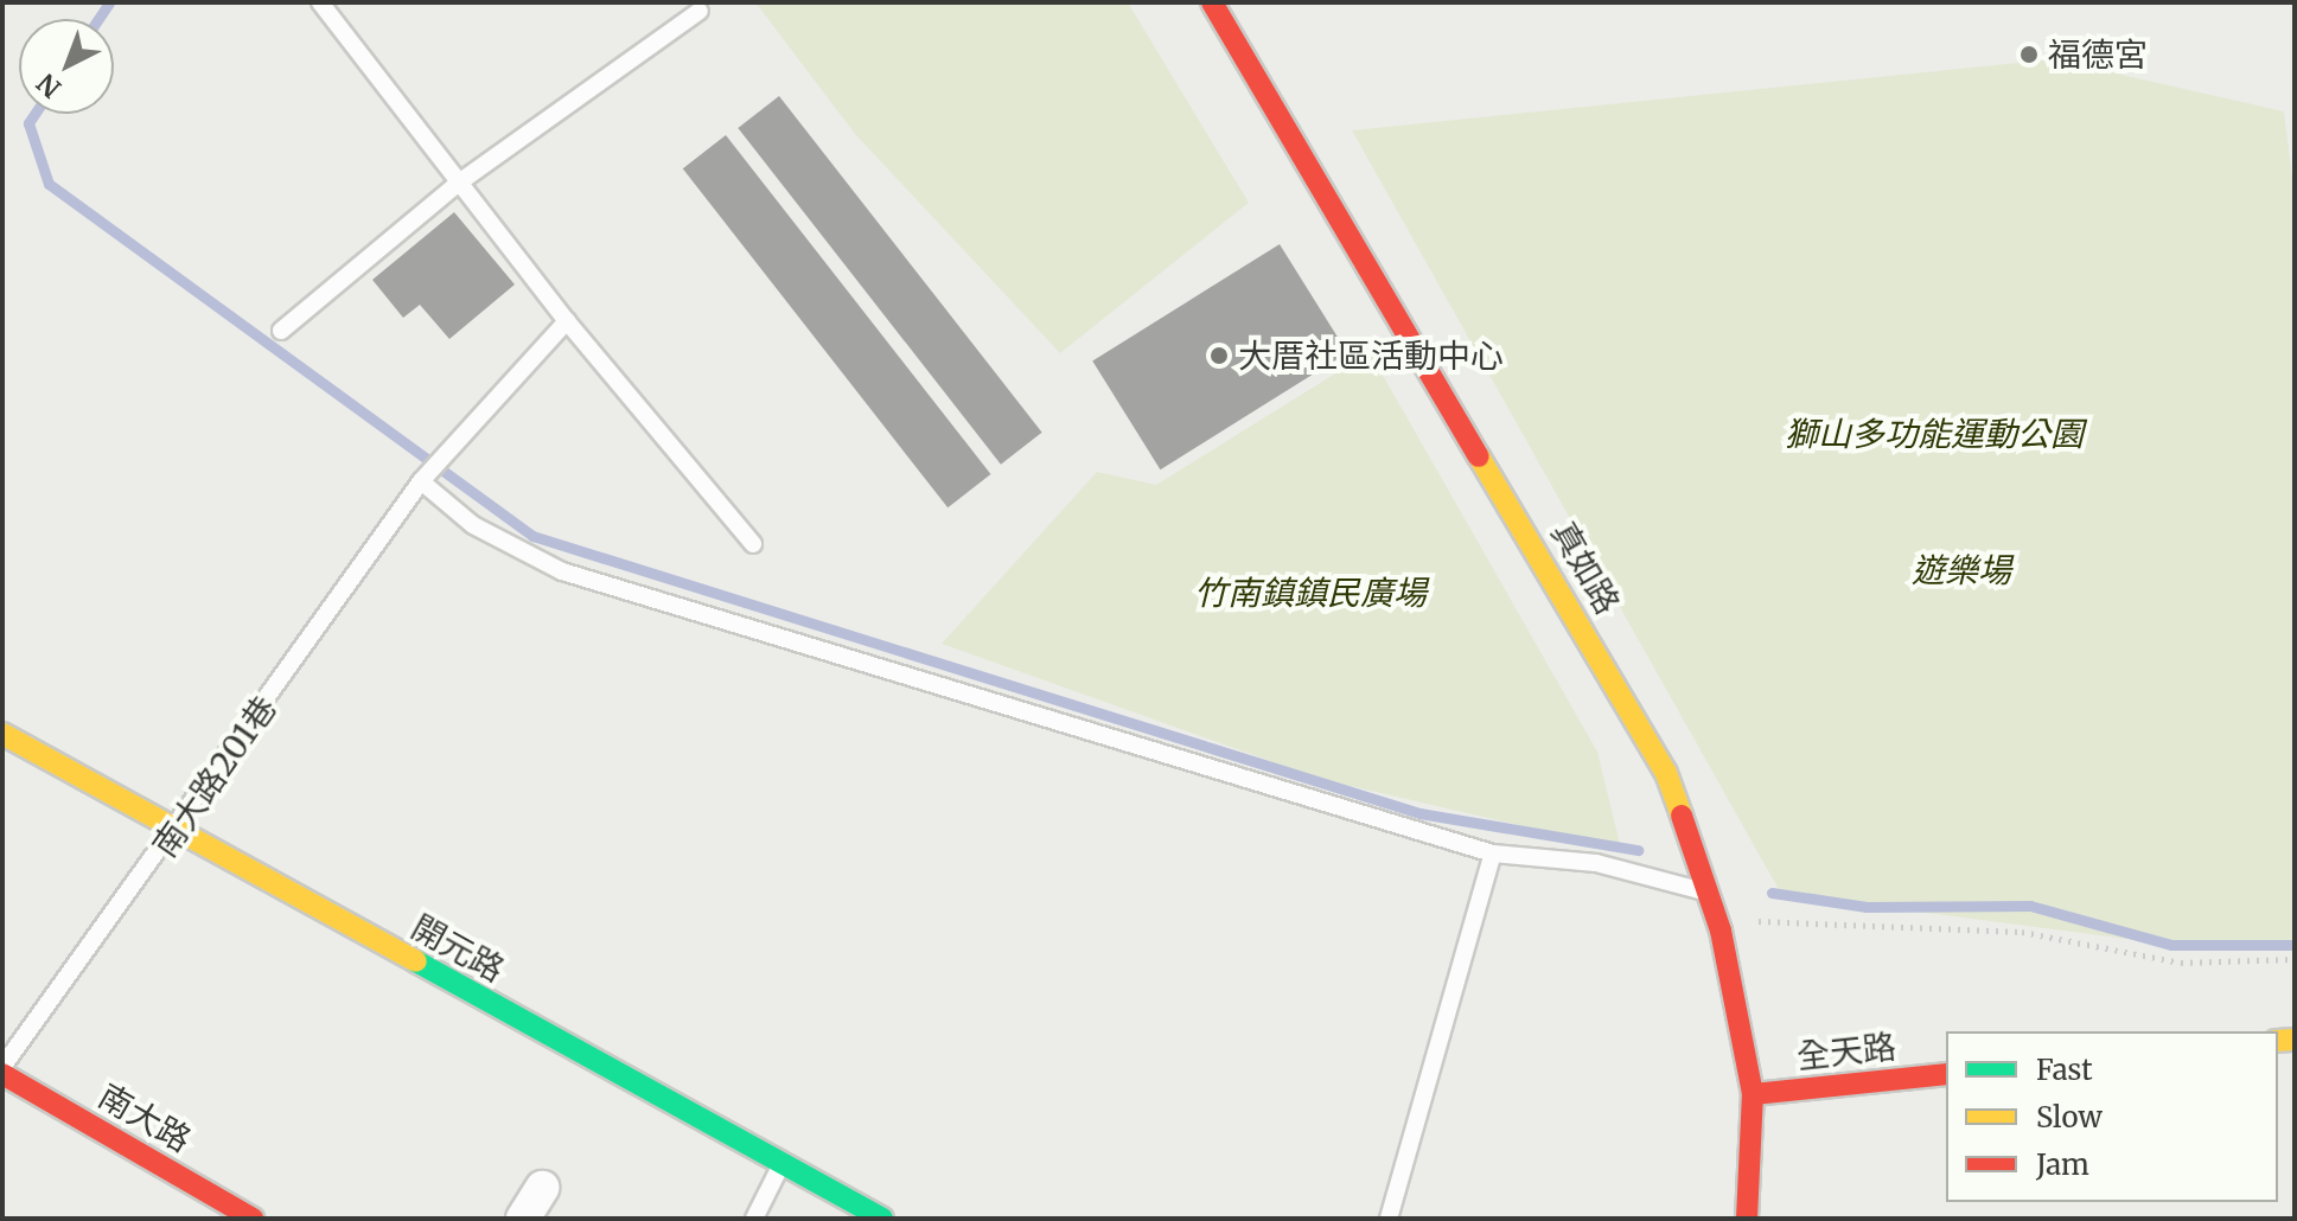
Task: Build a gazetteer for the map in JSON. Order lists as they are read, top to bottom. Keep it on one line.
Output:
{"streets":{"street":["真如路","開元路","全天路","南大路"],"lane":["南大路201巷"]},"crossings":[["真如路","全天路"],["南大路201巷","開元路"],["南大路201巷","南大路"]],"parks":["獅山多功能運動公園","遊樂場","竹南鎮鎮民廣場"],"places":["福德宮","大厝社區活動中心"],"legend":["Fast","Slow","Jam"],"north":"bottom left"}
